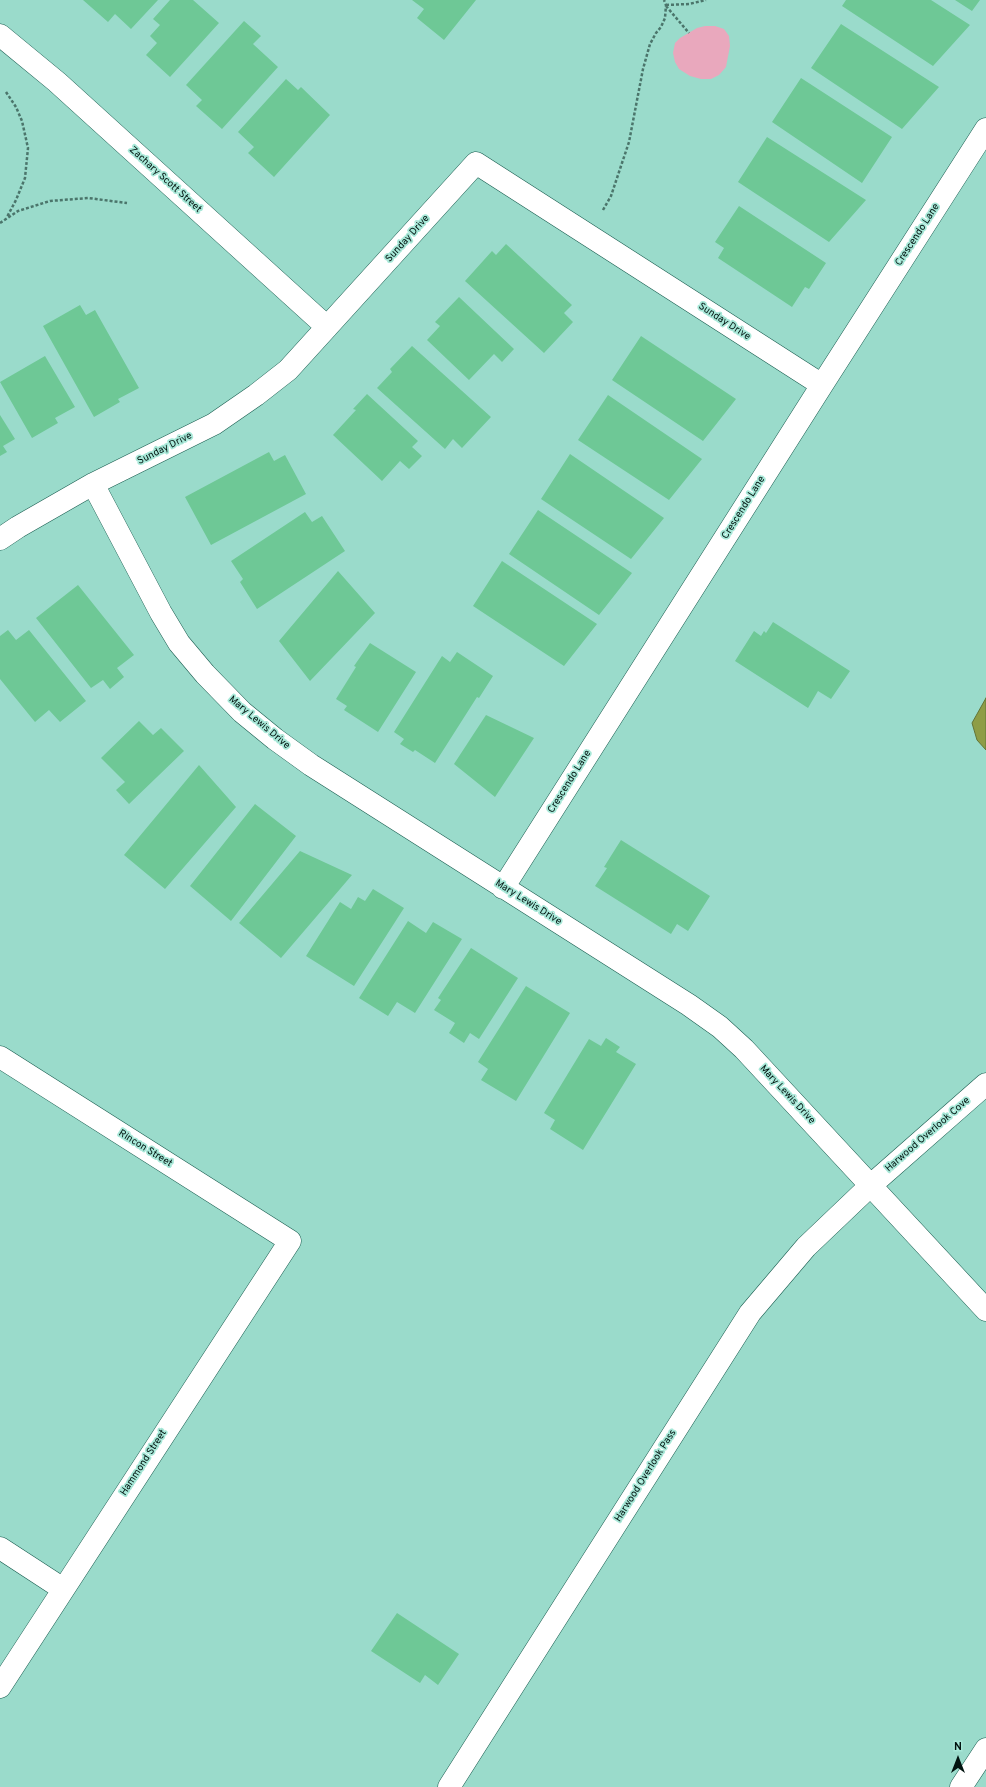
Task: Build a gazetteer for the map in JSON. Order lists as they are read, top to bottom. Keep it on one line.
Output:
{"streets":{"street":["Zachary Scott Street","Crescendo Lane","Sunday Drive","Mary Lewis Drive","Harwood Overlook Cove","Rincon Street","Hammond Street","Harwood Overlook Pass"]},"crossings":[["Zachary Scott Street","Sunday Drive"],["Crescendo Lane","Sunday Drive"],["Crescendo Lane","Mary Lewis Drive"],["Sunday Drive","Mary Lewis Drive"],["Mary Lewis Drive","Harwood Overlook Cove"],["Mary Lewis Drive","Harwood Overlook Pass"],["Harwood Overlook Cove","Harwood Overlook Pass"],["Rincon Street","Hammond Street"]],"north":"top"}
